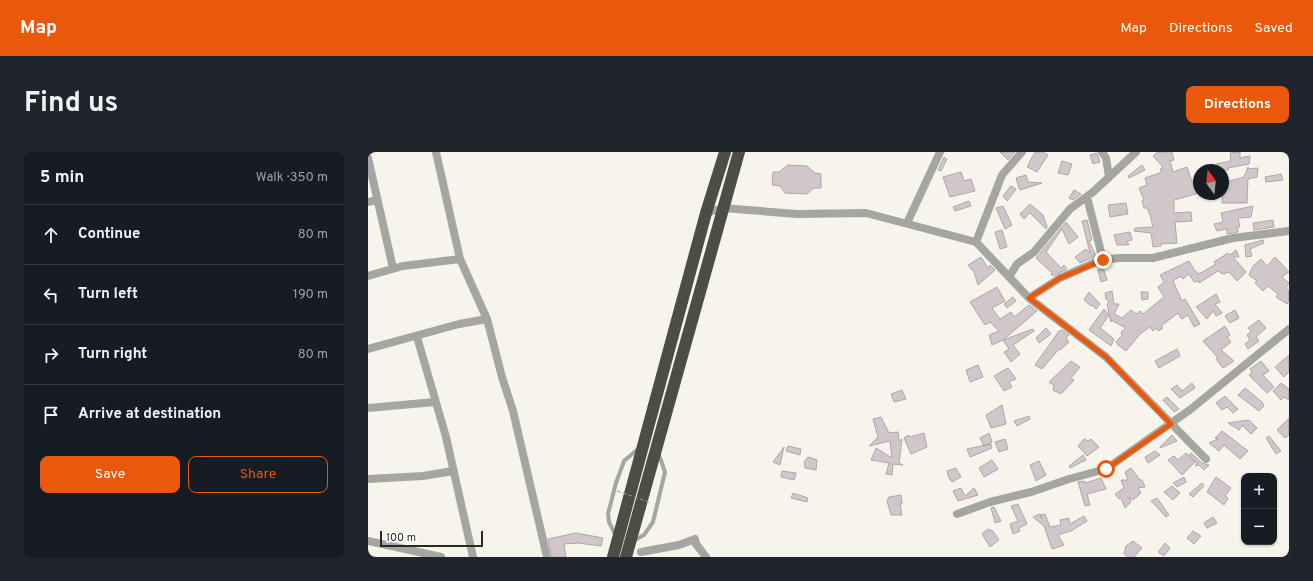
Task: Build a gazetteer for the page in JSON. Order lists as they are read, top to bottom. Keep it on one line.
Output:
{"scale_bar":"100 m","north":"top","page":{"header":"Map","nav":["Map","Directions","Saved"],"title":"Find us","buttons":["Directions",["Save","Share"]],"heading":["5 min","Walk · 350 m"],"list":[["Continue","80 m"],["Turn left","190 m"],["Turn right","80 m"],"Arrive at destination"],"map_buttons":["+","−"],"scale":"100 m"}}
